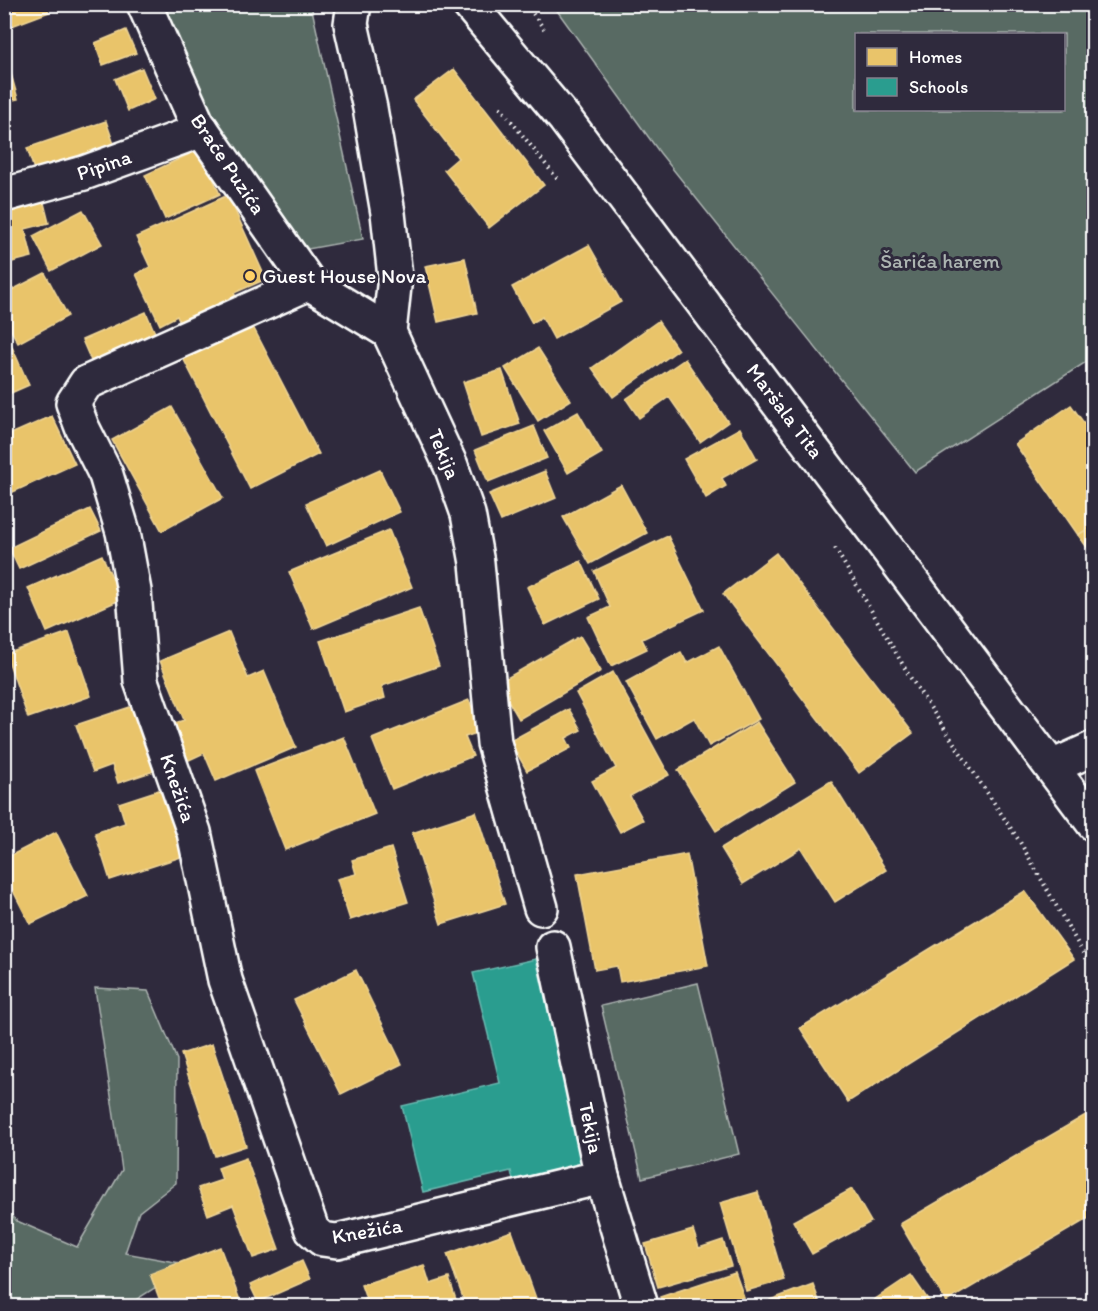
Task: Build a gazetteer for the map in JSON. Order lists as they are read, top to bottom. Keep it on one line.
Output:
{"streets":{"street":["Braće Puzića","Pipina","Maršala Tita","Tekija","Knežića"]},"crossings":[["Braće Puzića","Pipina"],["Braće Puzića","Knežića"],["Tekija","Knežića"]],"parks":["Šarića harem"],"places":["Guest House Nova"],"legend":["Homes","Schools"]}
